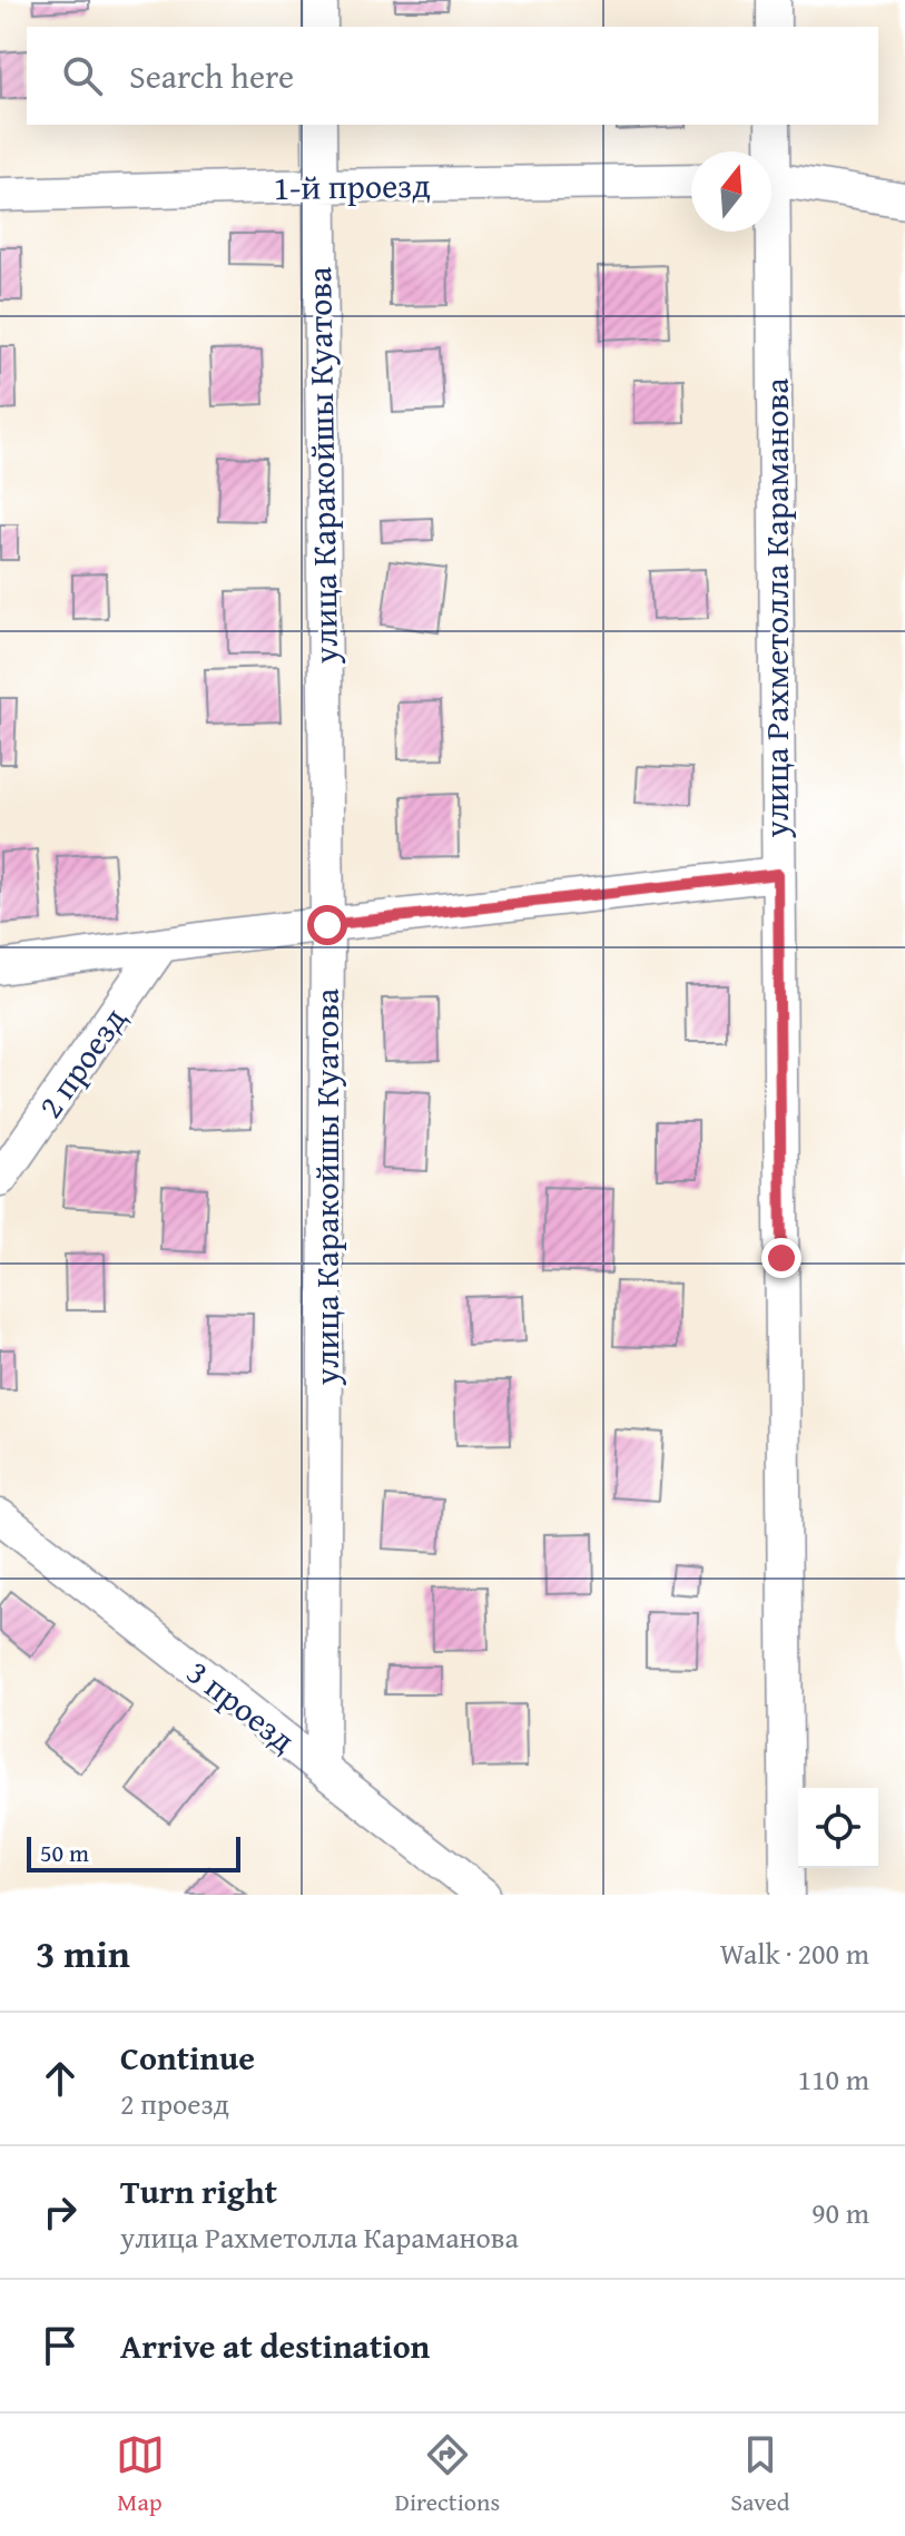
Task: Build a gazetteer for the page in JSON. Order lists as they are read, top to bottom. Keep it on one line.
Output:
{"streets":{"street":["1-й проезд","улица Каракойшы Куатова","улица Рахметолла Караманова","2 проезд","3 проезд"]},"crossings":[["1-й проезд","улица Каракойшы Куатова"],["улица Каракойшы Куатова","2 проезд"],["улица Каракойшы Куатова","3 проезд"],["улица Рахметолла Караманова","2 проезд"]],"scale_bar":"50 m","north":"top","page":{"search":"Search here","scale":"50 m","heading":["3 min","Walk · 200 m"],"list":[["Continue","2 проезд","110 m"],["Turn right","улица Рахметолла Караманова","90 m"],"Arrive at destination"],"nav":["Map","Directions","Saved"]}}
